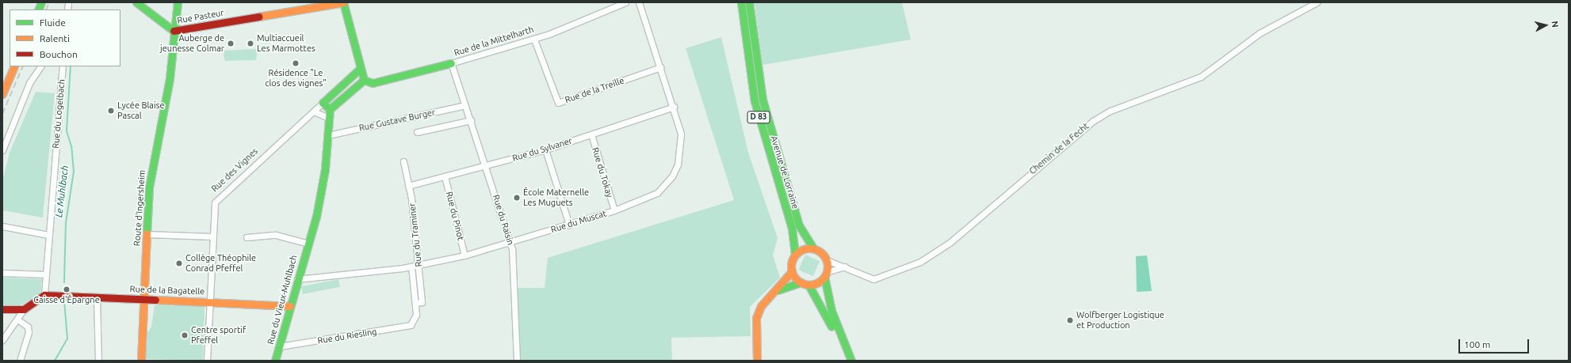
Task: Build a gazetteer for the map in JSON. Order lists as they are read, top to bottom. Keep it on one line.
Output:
{"streets":{"street":["Rue Pasteur","Rue de la Mittelharth","Rue de la Treille","Rue du Logelbach","D 83","Rue Gustave Burger","Chemin de la Fecht","Rue du Sylvaner","Rue des Vignes","Rue du Tokay","Avenue de Lorraine","Route d'Ingersheim","Rue du Pinot","Rue du Raisin","Rue du Muscat","Rue du Traminer","Rue de la Bagatelle","Rue du Vieux-Muhlbach","Rue du Riesling"]},"crossings":[["Rue Pasteur","Route d'Ingersheim"],["Rue de la Mittelharth","Rue de la Treille"],["Rue de la Mittelharth","Rue du Raisin"],["Rue de la Treille","Rue du Muscat"],["Rue du Logelbach","Rue de la Bagatelle"],["Rue Gustave Burger","Rue du Raisin"],["Rue Gustave Burger","Rue du Vieux-Muhlbach"],["Chemin de la Fecht","Avenue de Lorraine"],["Rue du Sylvaner","Rue du Tokay"],["Rue du Sylvaner","Rue du Pinot"],["Rue du Sylvaner","Rue du Raisin"],["Rue du Sylvaner","Rue du Muscat"],["Rue du Sylvaner","Rue du Traminer"],["Rue des Vignes","Rue de la Bagatelle"],["Rue du Tokay","Rue du Muscat"],["Route d'Ingersheim","Rue de la Bagatelle"],["Rue du Pinot","Rue du Muscat"],["Rue du Raisin","Rue du Muscat"],["Rue du Muscat","Rue du Traminer"],["Rue du Muscat","Rue du Vieux-Muhlbach"],["Rue du Traminer","Rue du Riesling"],["Rue de la Bagatelle","Rue du Vieux-Muhlbach"],["Rue du Vieux-Muhlbach","Rue du Riesling"]],"water":["Le Muhlbach"],"places":["Auberge de jeunesse Colmar","Multiaccueil Les Marmottes","Résidence \"Le clos des vignes\"","Lycée Blaise Pascal","École Maternelle Les Muguets","Collège Théophile Conrad Pfeffel","Caisse d'Épargne","Wolfberger Logistique et Production","Centre sportif Pfeffel"],"legend":["Fluide","Ralenti","Bouchon"],"scale_bar":"100 m","north":"right"}
